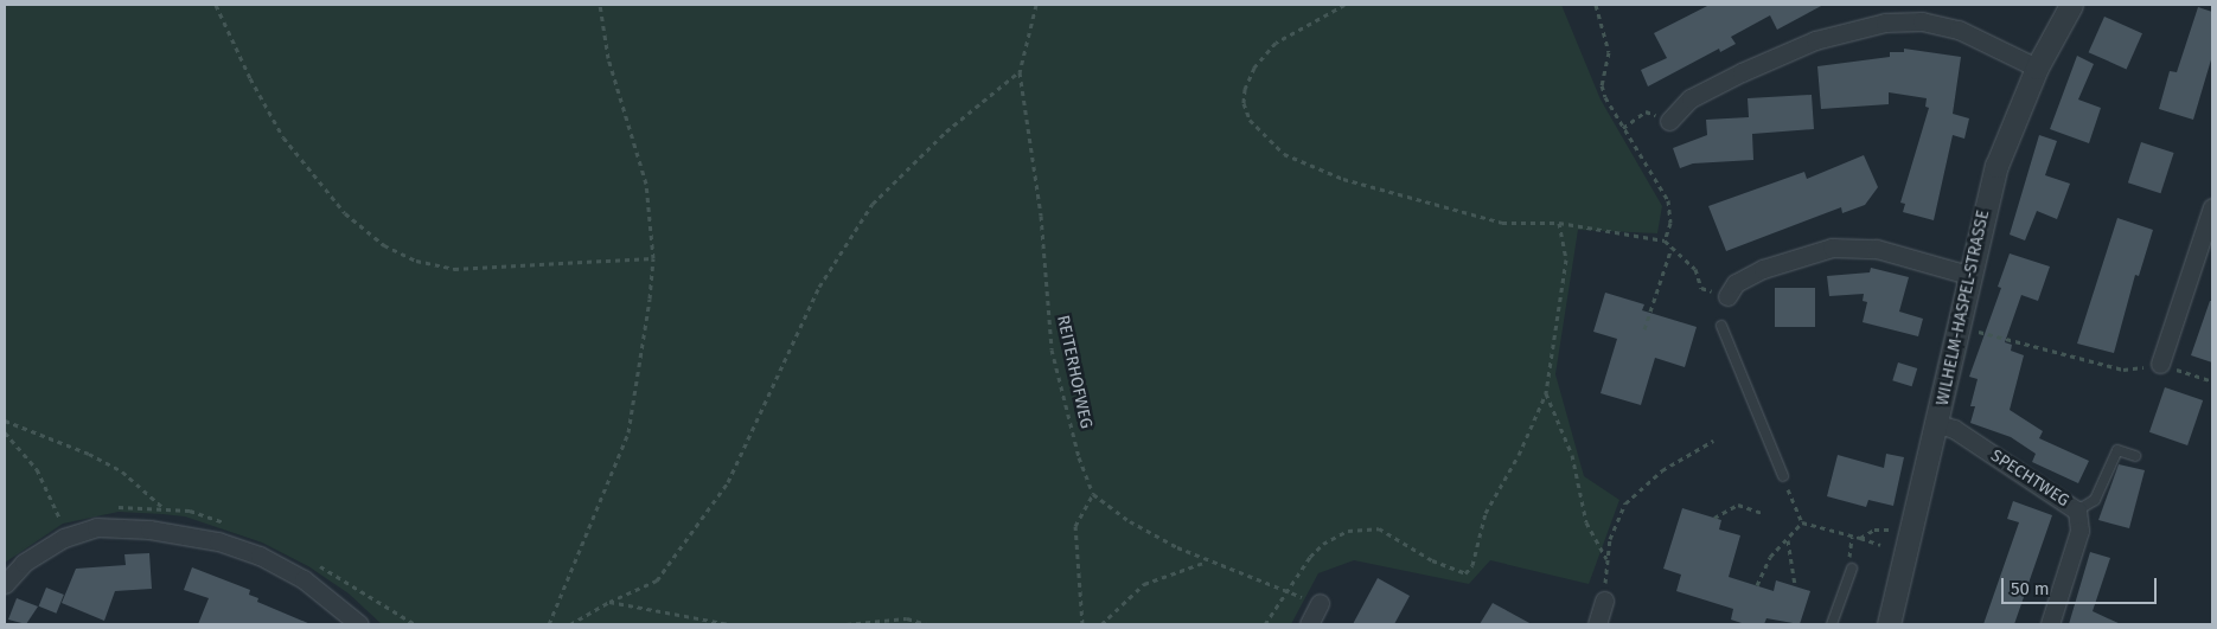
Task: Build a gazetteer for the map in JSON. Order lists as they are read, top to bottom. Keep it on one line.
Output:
{"streets":{"street":["WILHELM-HASPEL-STRASSE","SPECHTWEG"],"path":["REITERHOFWEG"]},"crossings":[["WILHELM-HASPEL-STRASSE","SPECHTWEG"]],"scale_bar":"50 m"}
